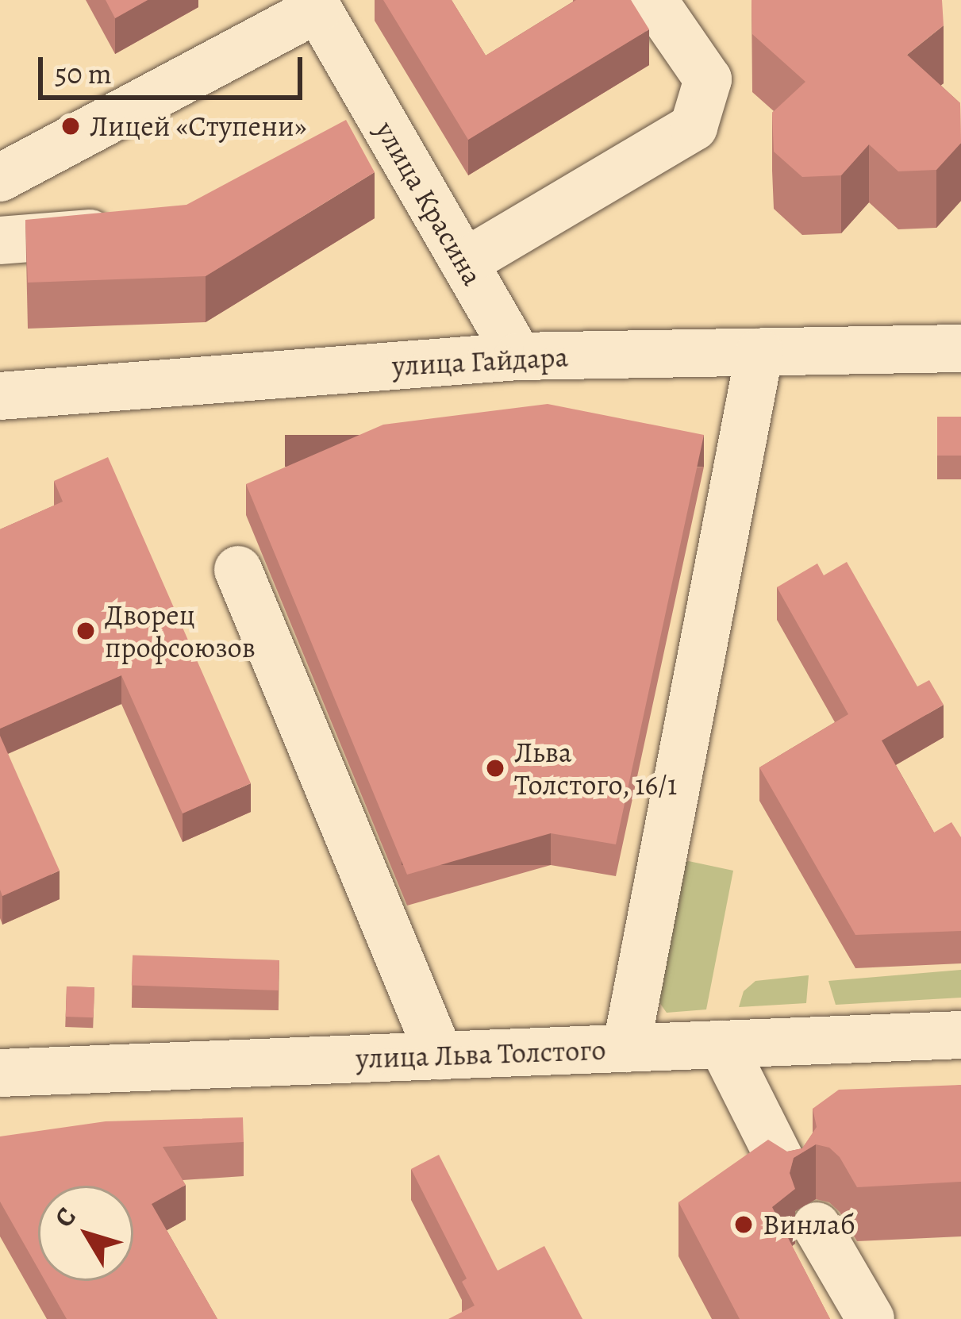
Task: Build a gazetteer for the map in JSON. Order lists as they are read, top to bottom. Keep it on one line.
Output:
{"streets":{"street":["улица Красина","улица Гайдара","улица Льва Толстого"]},"crossings":[["улица Красина","улица Гайдара"]],"places":["Лицей «Ступени»","Дворец профсоюзов","Льва Толстого, 16/1","Винлаб"],"scale_bar":"50 m","north":"top left"}
